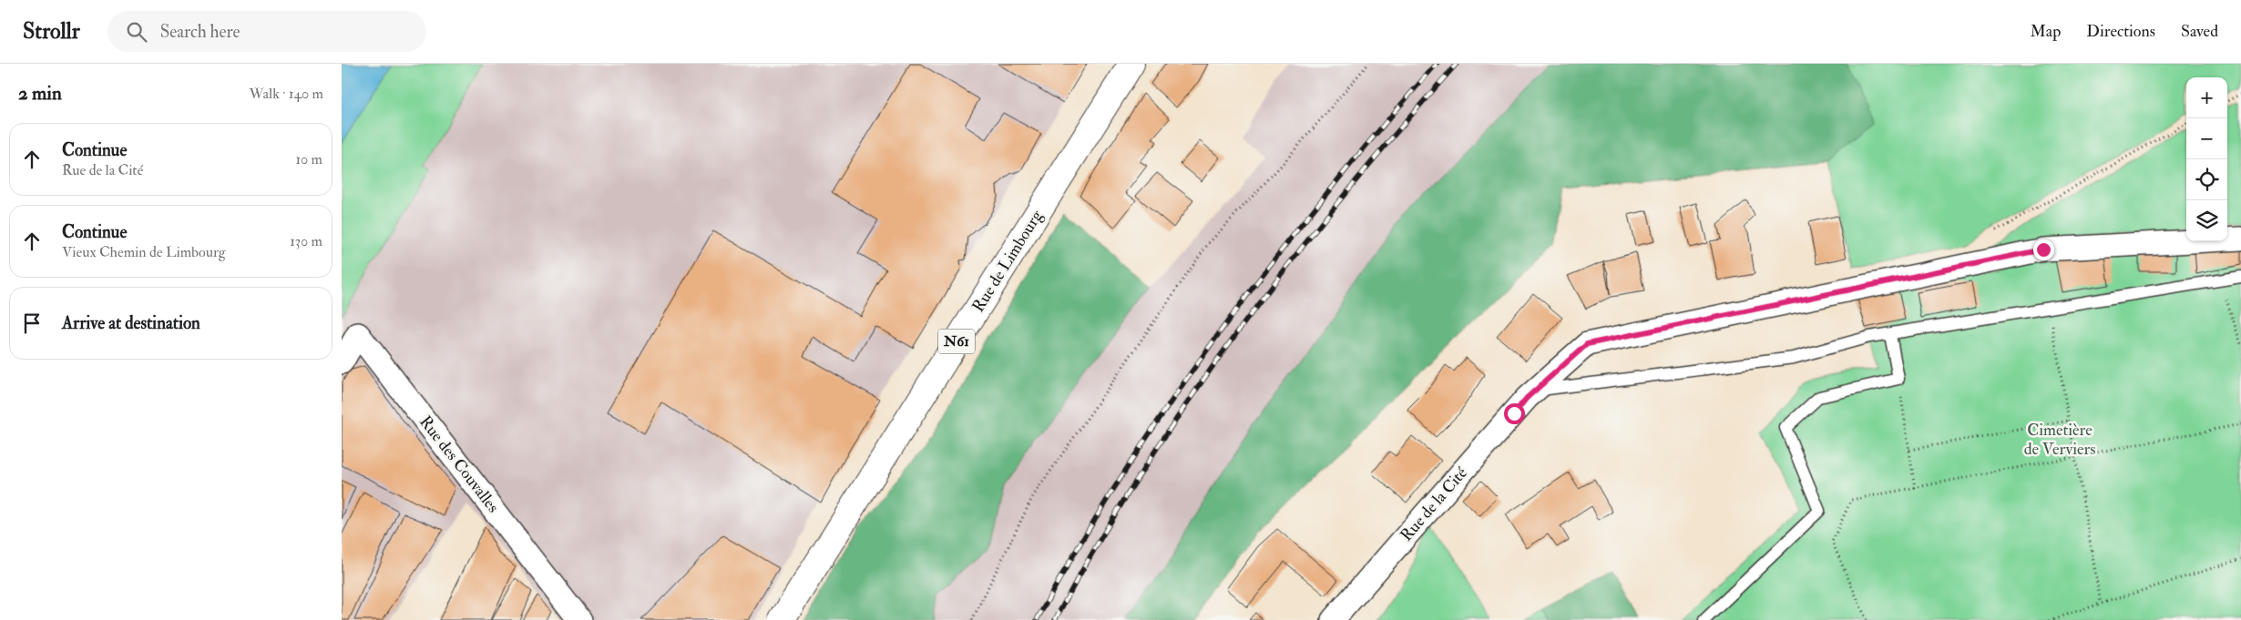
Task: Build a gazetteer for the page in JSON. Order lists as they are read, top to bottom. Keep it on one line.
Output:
{"streets":{"main road":["Rue de Limbourg","N61"],"street":["Rue des Couvalles","Rue de la Cité"]},"parks":["Cimetière de Verviers"],"page":{"header":"Strollr","search":"Search here","nav":["Map","Directions","Saved"],"heading":["2 min","Walk · 140 m"],"map_buttons":["+","−"],"list":[["Continue","Rue de la Cité","10 m"],["Continue","Vieux Chemin de Limbourg","130 m"],"Arrive at destination"]}}
